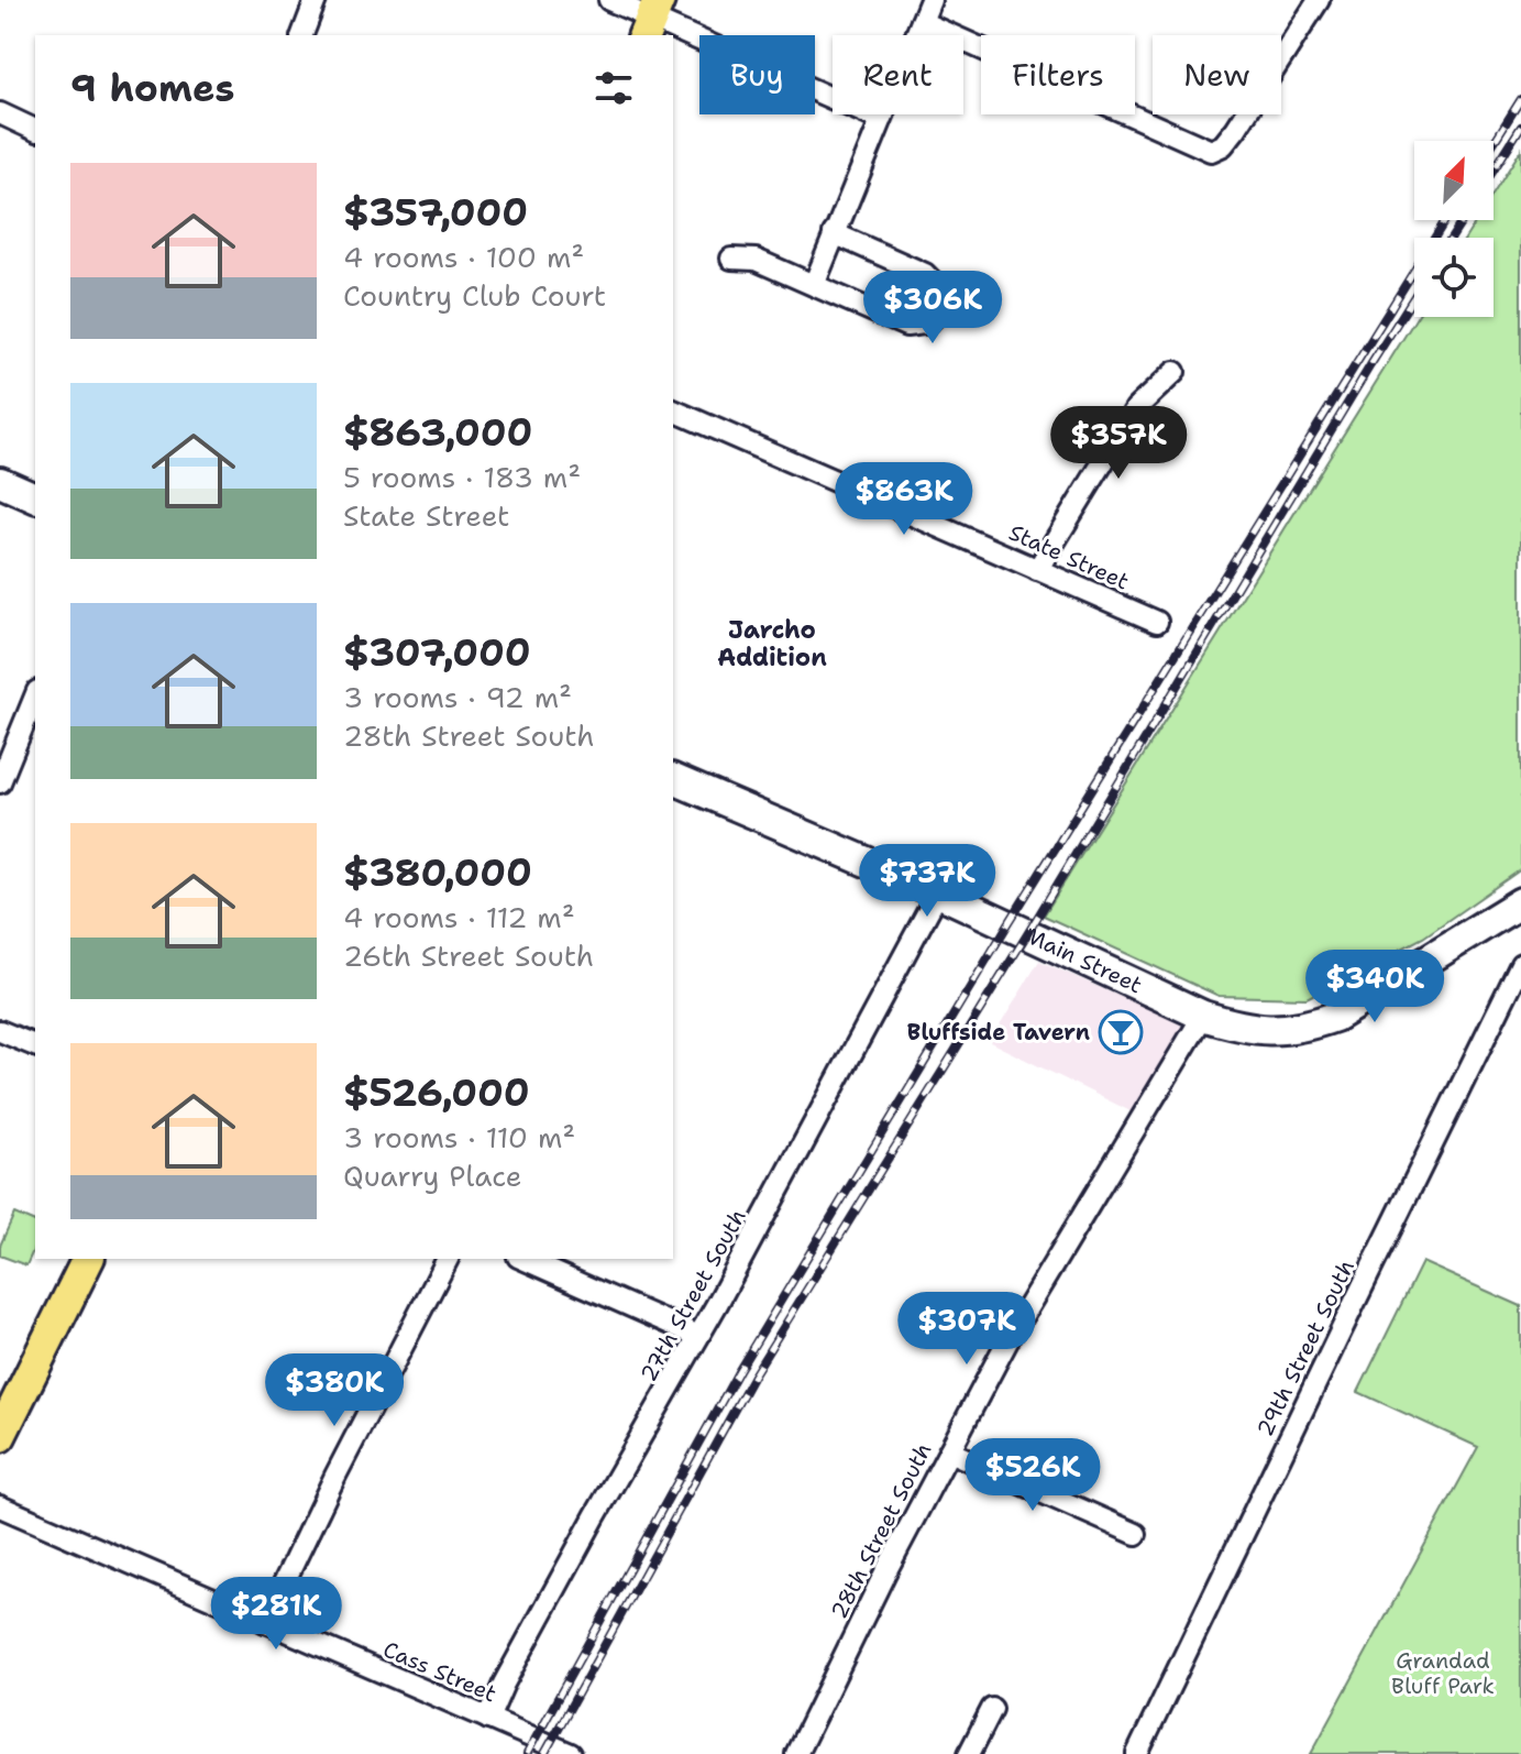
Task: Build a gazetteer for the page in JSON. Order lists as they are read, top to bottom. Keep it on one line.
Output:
{"streets":{"street":["State Street","Main Street","27th Street South","29th Street South","28th Street South","Cass Street"]},"crossings":[["Main Street","27th Street South"],["Main Street","28th Street South"],["27th Street South","Cass Street"]],"districts":["Jarcho Addition"],"parks":["Grandad Bluff Park"],"places":{"bar":["Bluffside Tavern"]},"north":"top right","page":{"chip":["Buy","Rent","Filters","New"],"heading":"9 homes","list":[{"name":"$357,000","note":"4 rooms · 100 m² · Country Club Court"},{"name":"$863,000","note":"5 rooms · 183 m² · State Street"},{"name":"$307,000","note":"3 rooms · 92 m² · 28th Street South"},{"name":"$380,000","note":"4 rooms · 112 m² · 26th Street South"},{"name":"$526,000","note":"3 rooms · 110 m² · Quarry Place"}],"price":["$306K","$357K","$863K","$737K","$340K","$307K","$380K","$526K","$281K"]}}
